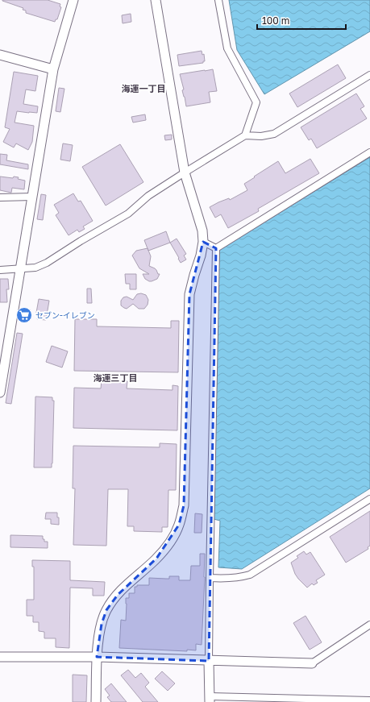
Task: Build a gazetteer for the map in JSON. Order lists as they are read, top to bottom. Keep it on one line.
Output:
{"districts":["海運一丁目","海運三丁目"],"places":{"supermarket":["セブン-イレブン"]},"scale_bar":"100 m"}
